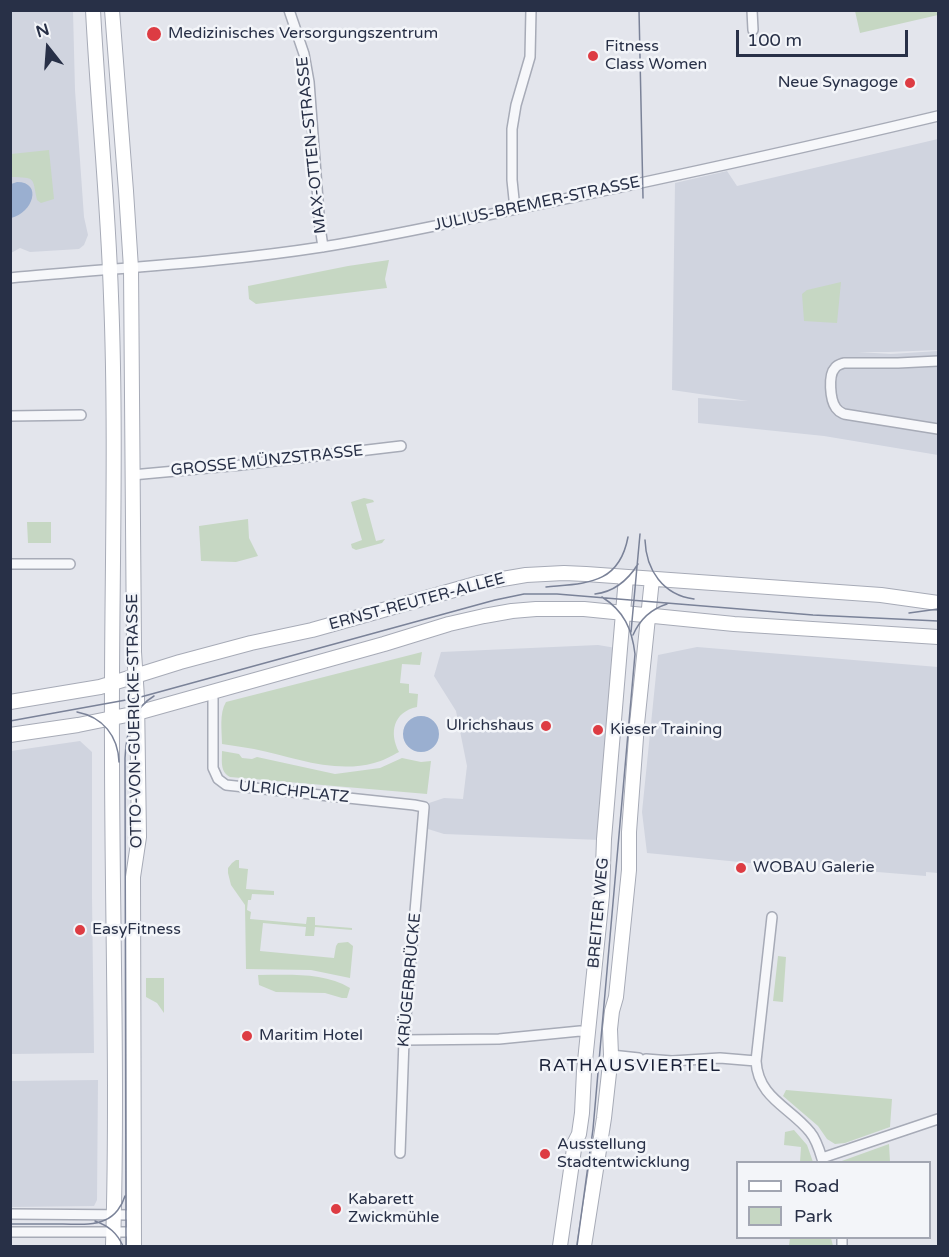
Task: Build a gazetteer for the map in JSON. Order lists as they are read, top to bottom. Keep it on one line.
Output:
{"streets":{"street":["MAX-OTTEN-STRASSE","JULIUS-BREMER-STRASSE","GROSSE MÜNZSTRASSE","ERNST-REUTER-ALLEE","OTTO-VON-GUERICKE-STRASSE","ULRICHPLATZ","BREITER WEG","KRÜGERBRÜCKE"]},"crossings":[["MAX-OTTEN-STRASSE","JULIUS-BREMER-STRASSE"],["JULIUS-BREMER-STRASSE","OTTO-VON-GUERICKE-STRASSE"],["GROSSE MÜNZSTRASSE","OTTO-VON-GUERICKE-STRASSE"],["ERNST-REUTER-ALLEE","OTTO-VON-GUERICKE-STRASSE"],["ERNST-REUTER-ALLEE","ULRICHPLATZ"],["ERNST-REUTER-ALLEE","BREITER WEG"],["ULRICHPLATZ","KRÜGERBRÜCKE"]],"districts":["RATHAUSVIERTEL"],"places":["Medizinisches Versorgungszentrum","Fitness Class Women","Neue Synagoge","Ulrichshaus","Kieser Training","WOBAU Galerie","EasyFitness","Maritim Hotel","Ausstellung Stadtentwicklung","Kabarett Zwickmühle"],"legend":["Road","Park"],"scale_bar":"100 m","north":"top"}
